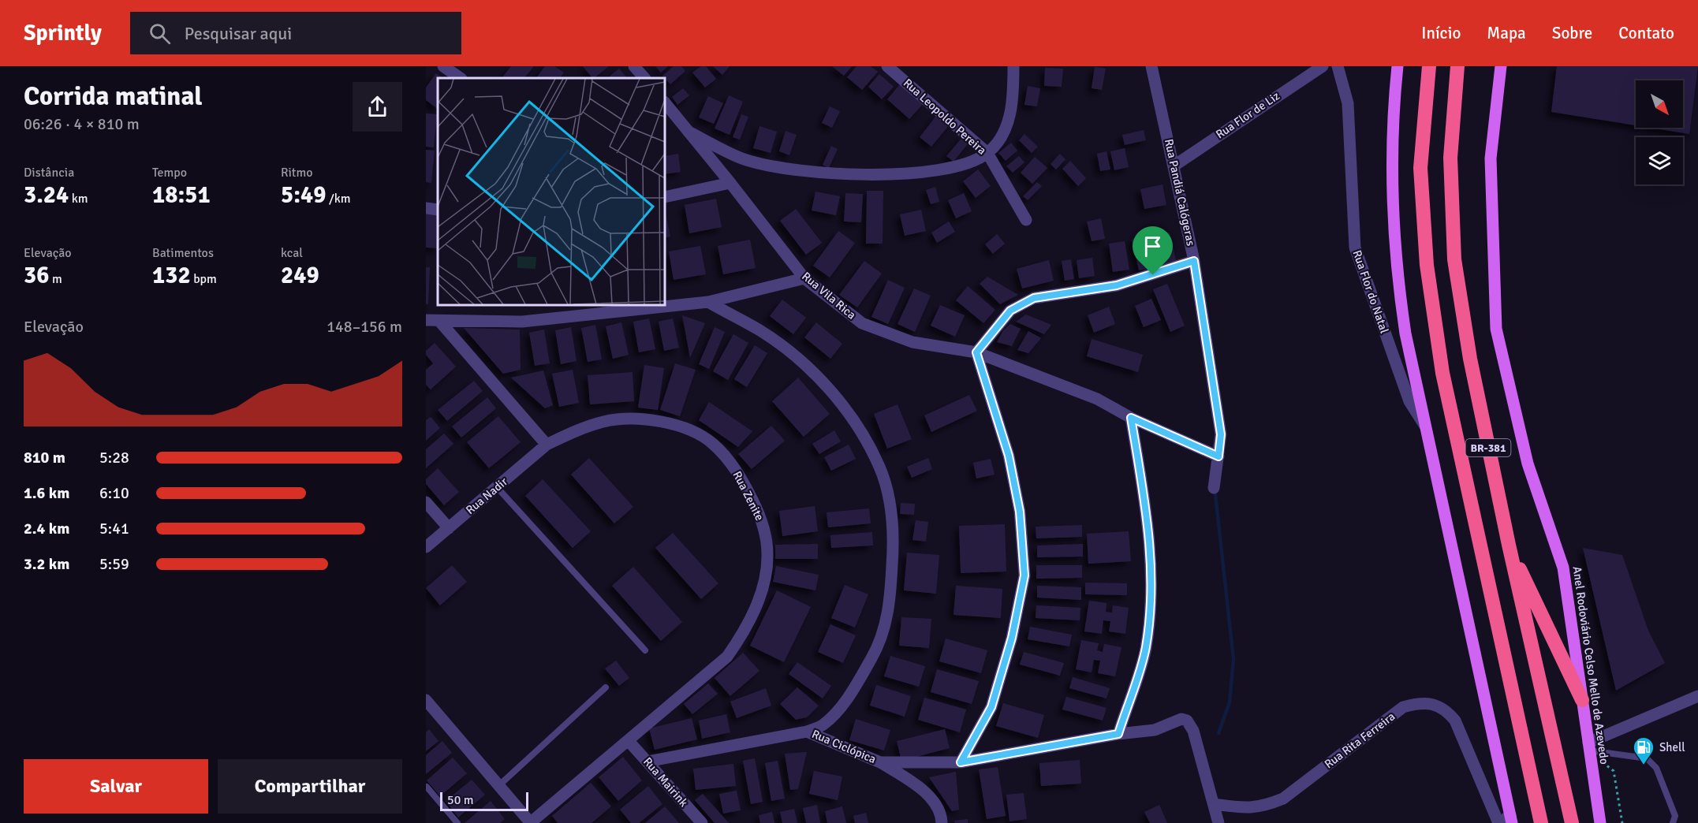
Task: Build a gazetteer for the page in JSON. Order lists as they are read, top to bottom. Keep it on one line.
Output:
{"streets":{"highway":["BR-381"],"main road":["Anel Rodoviário Celso Mello de Azevedo"],"street":["Rua Flor de Liz","Rua Leopoldo Pereira","Rua Pandiá Calógeras","Rua Flor do Natal","Rua Vila Rica","Rua Nadir","Rua Zenite","Rua Rita Ferreira","Rua Ciclópica","Rua Mairink"]},"crossings":[["Rua Flor de Liz","Rua Pandiá Calógeras"],["Rua Pandiá Calógeras","Rua Vila Rica"],["Rua Nadir","Rua Zenite"],["Rua Zenite","Rua Mairink"],["Rua Rita Ferreira","Rua Ciclópica"],["Rua Ciclópica","Rua Mairink"]],"places":{"fuel station":["Shell"]},"scale_bar":"50 m","north":"bottom right","page":{"header":"Sprintly","search":"Pesquisar aqui","nav":["Início","Mapa","Sobre","Contato"],"heading":["Corrida matinal","06:26 · 4 × 810 m"],"stats":[["Distância","3.24 km"],["Tempo","18:51"],["Ritmo","5:49 /km"],["Elevação","36 m"],["Batimentos","132 bpm"],["kcal","249"]],"chart":["Elevação","148–156 m"],"list":[{"name":"810 m","note":"5:28"},{"name":"1.6 km","note":"6:10"},{"name":"2.4 km","note":"5:41"},{"name":"3.2 km","note":"5:59"}],"buttons":["Salvar","Compartilhar"],"scale":"50 m"}}
